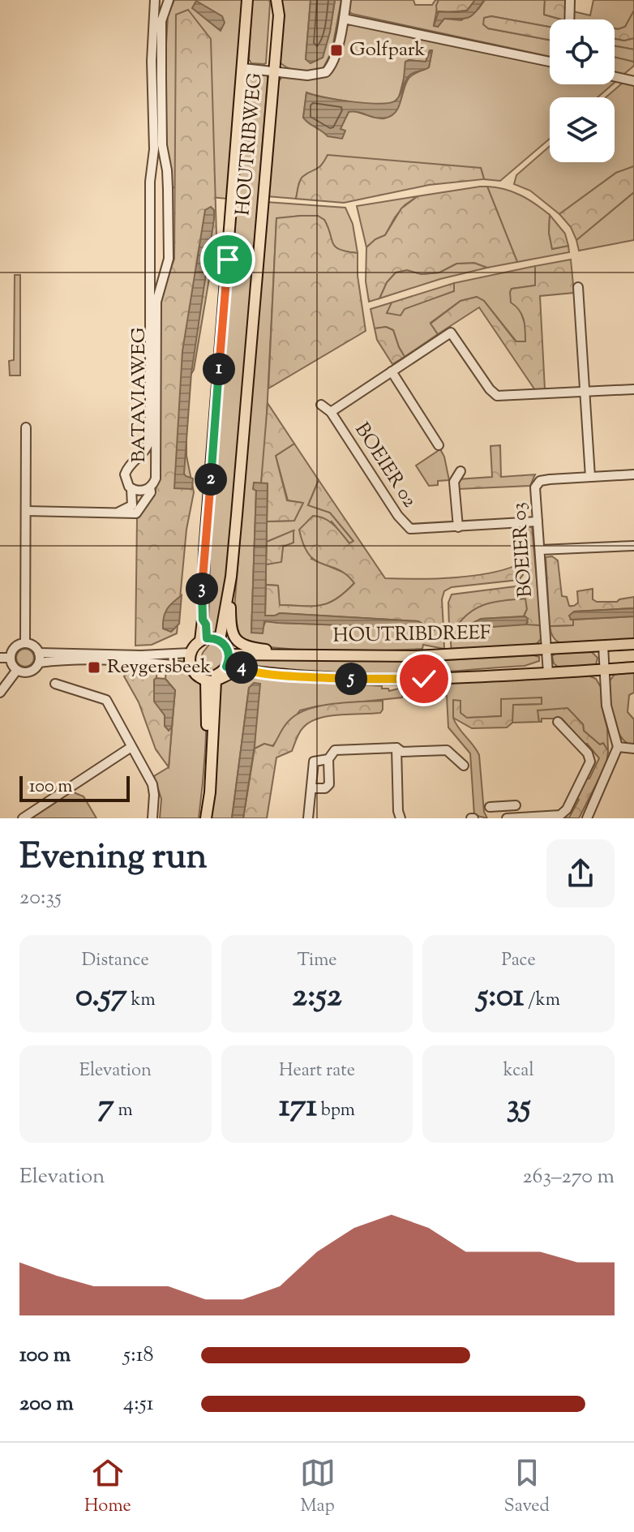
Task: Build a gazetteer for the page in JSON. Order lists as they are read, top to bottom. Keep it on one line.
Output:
{"streets":{"main road":["HOUTRIBWEG","HOUTRIBDREEF"],"street":["BATAVIAWEG","BOEIER 02","BOEIER 03"]},"crossings":[["HOUTRIBWEG","HOUTRIBDREEF"],["BOEIER 02","BOEIER 03"],["BOEIER 03","HOUTRIBDREEF"]],"places":{"transit":["Golfpark","Reygersbeek"]},"scale_bar":"100 m","page":{"pins":["1","2","3","4","5"],"scale":"100 m","heading":["Evening run","20:35"],"stats":[["Distance","0.57 km"],["Time","2:52"],["Pace","5:01 /km"],["Elevation","7 m"],["Heart rate","171 bpm"],["kcal","35"]],"chart":["Elevation","263–270 m"],"list":[{"name":"100 m","note":"5:18"},{"name":"200 m","note":"4:51"}],"tabs":["Home","Map","Saved"]}}
